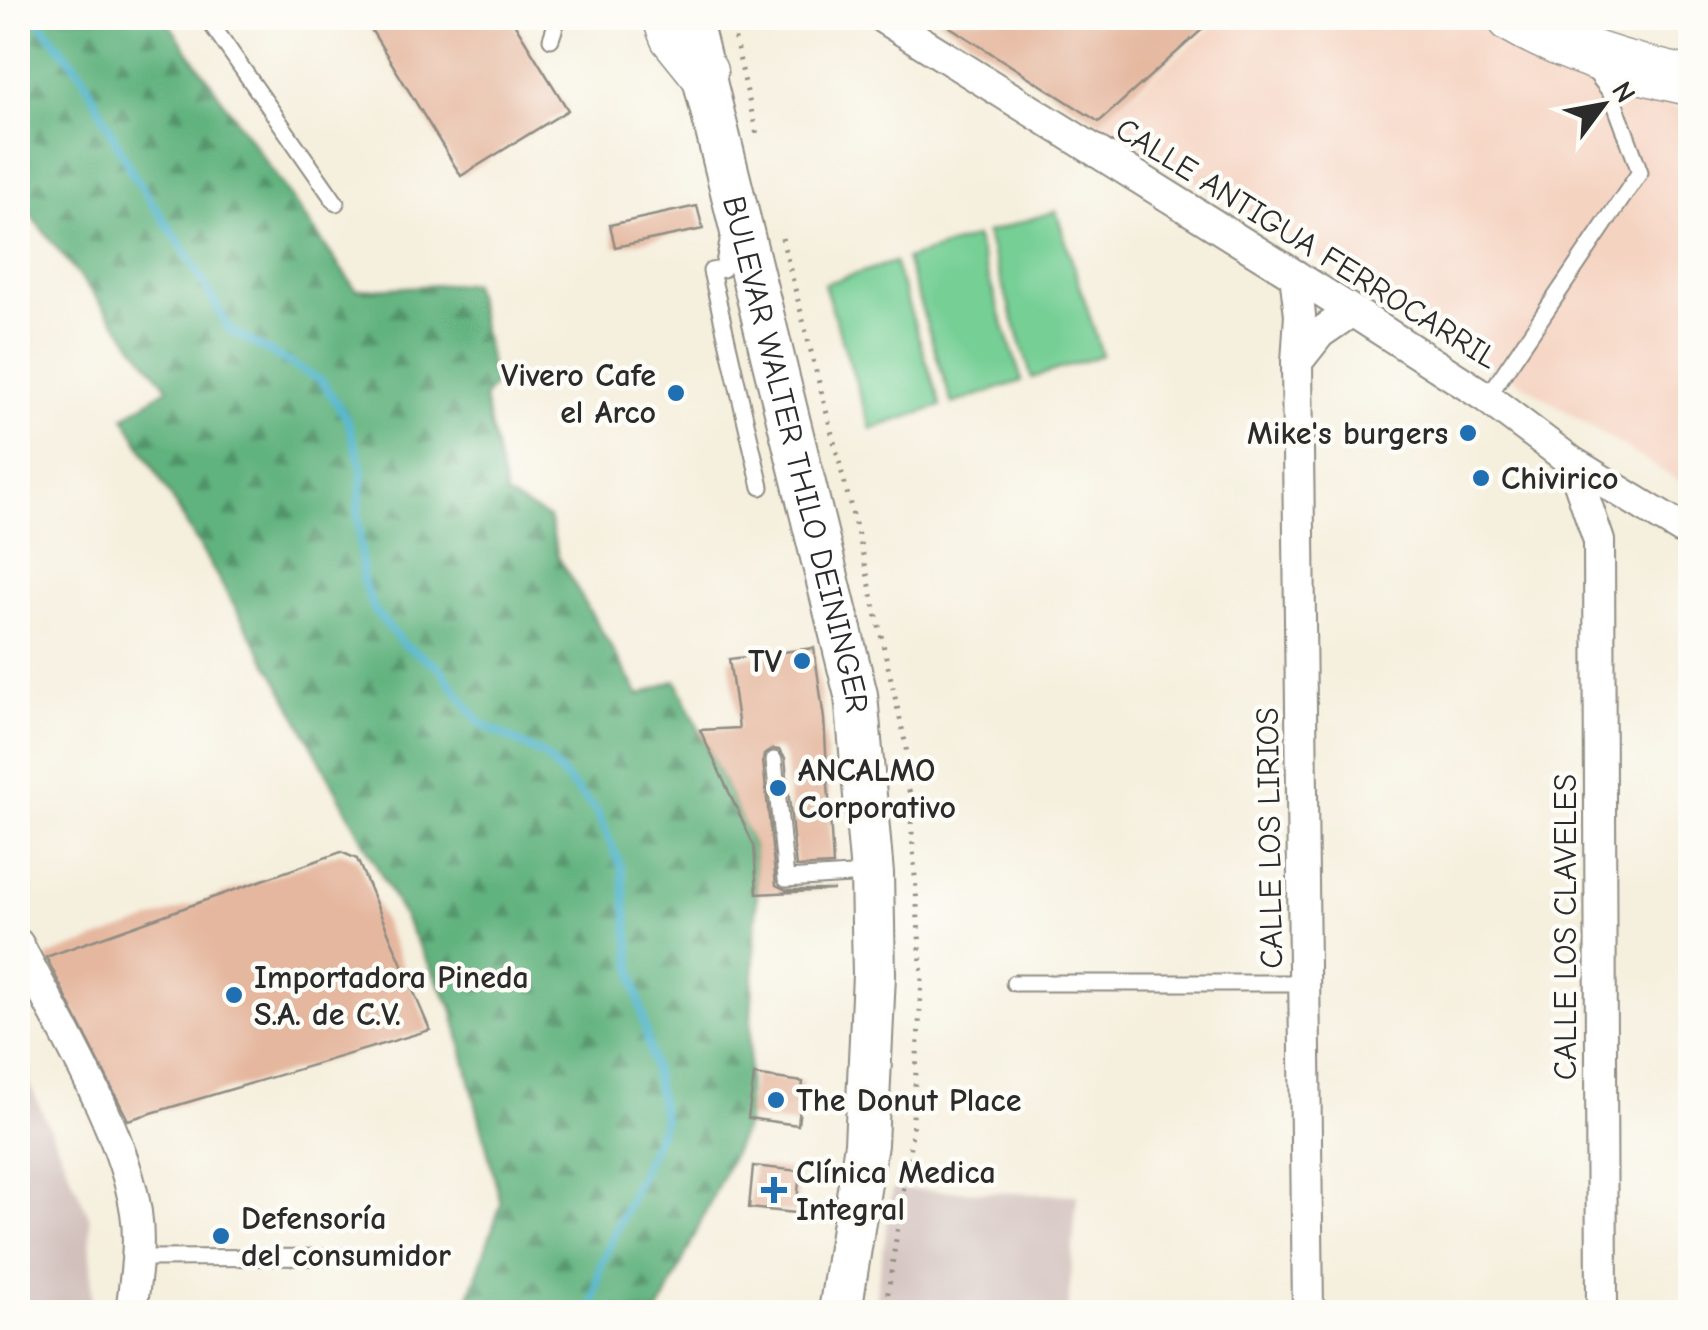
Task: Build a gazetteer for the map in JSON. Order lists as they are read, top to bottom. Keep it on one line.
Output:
{"streets":{"main road":["BULEVAR WALTER THILO DEININGER"],"street":["CALLE ANTIGUA FERROCARRIL","CALLE LOS LIRIOS","CALLE LOS CLAVELES"]},"crossings":[["CALLE ANTIGUA FERROCARRIL","CALLE LOS LIRIOS"],["CALLE ANTIGUA FERROCARRIL","CALLE LOS CLAVELES"]],"places":{"other":["Vivero Cafe el Arco","Mike's burgers","Chivirico","TV","ANCALMO Corporativo","Importadora Pineda S.A. de C.V.","The Donut Place","Defensoría del consumidor"],"health":["Clínica Medica Integral"]},"north":"top right"}
